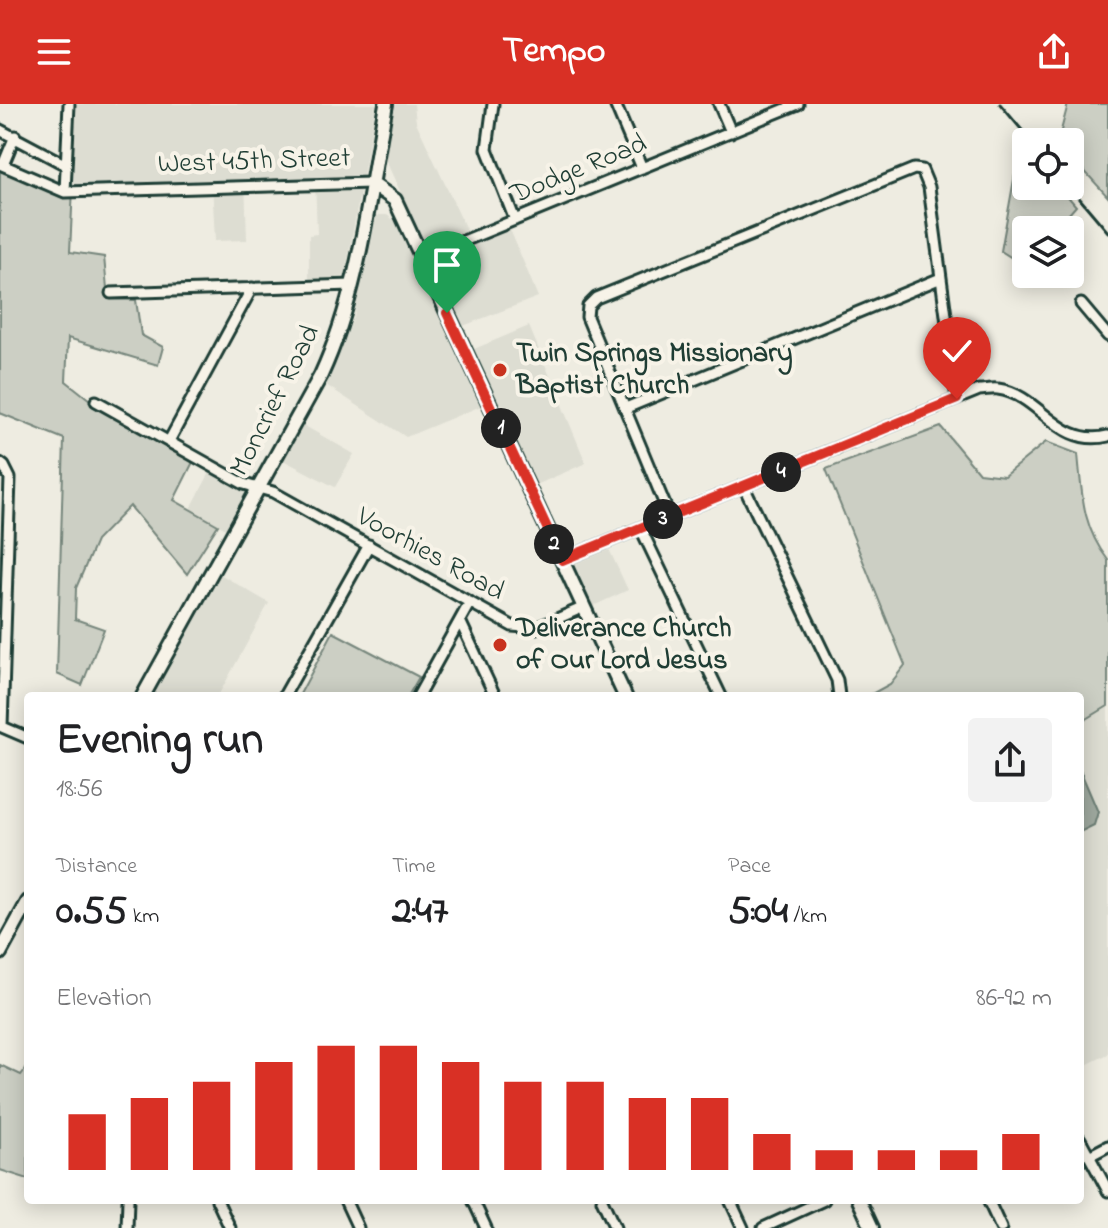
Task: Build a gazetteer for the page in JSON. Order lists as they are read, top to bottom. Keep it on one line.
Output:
{"streets":{"main road":["West 45th Street","Moncrief Road"],"street":["Dodge Road","Voorhies Road"]},"crossings":[["West 45th Street","Dodge Road"],["West 45th Street","Moncrief Road"],["West 45th Street","Voorhies Road"],["Moncrief Road","Voorhies Road"]],"places":["Twin Springs Missionary Baptist Church","Deliverance Church of Our Lord Jesus"],"page":{"header":"Tempo","pins":["1","4","3","2"],"heading":["Evening run","18:56"],"stats":[["Distance","0.55 km"],["Time","2:47"],["Pace","5:04 /km"]],"chart":["Elevation","86–92 m"]}}
